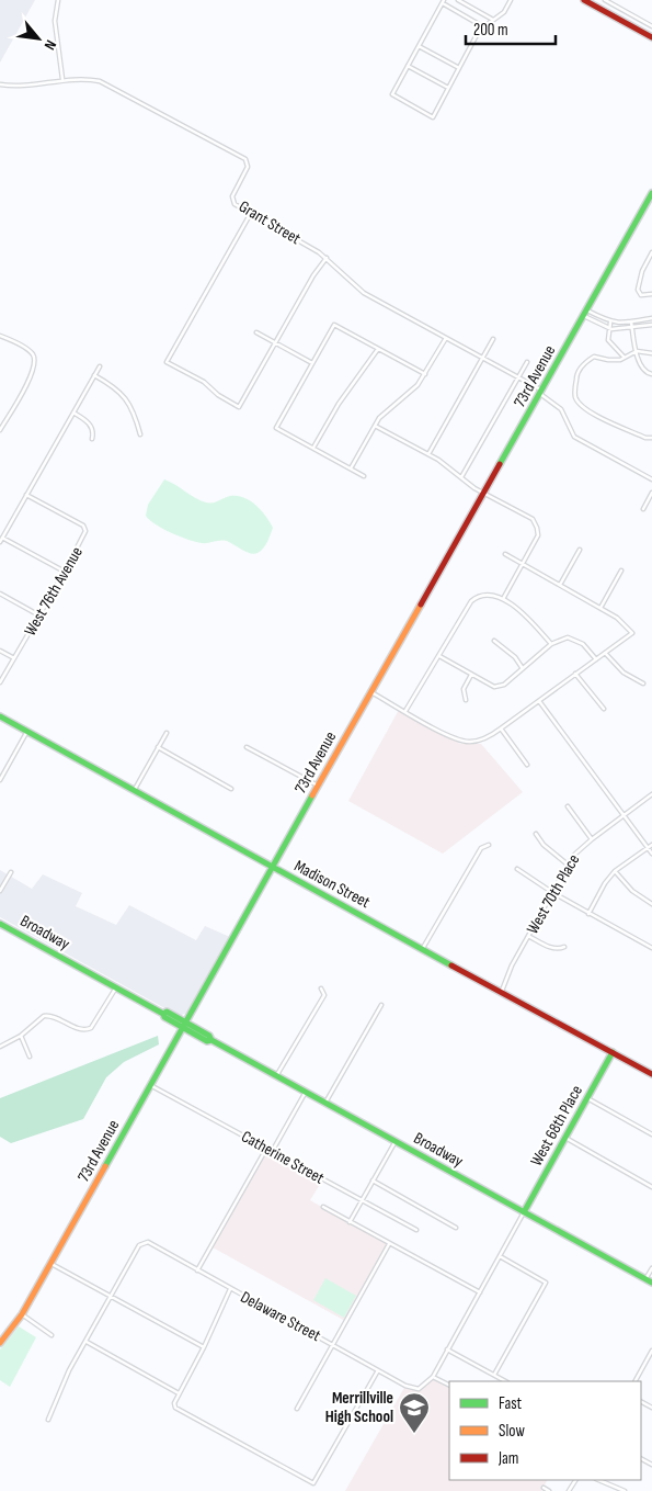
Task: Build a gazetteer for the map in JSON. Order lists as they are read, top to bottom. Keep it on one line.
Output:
{"streets":{"street":["Grant Street","73rd Avenue","West 76th Avenue","Madison Street","West 70th Place","Broadway","West 68th Place","Catherine Street","Delaware Street"]},"crossings":[["Grant Street","73rd Avenue"],["73rd Avenue","Madison Street"],["73rd Avenue","Broadway"],["73rd Avenue","Catherine Street"],["Madison Street","West 70th Place"],["Madison Street","West 68th Place"],["Broadway","West 68th Place"]],"places":{"school or university":["Merrillville High School"]},"legend":["Fast","Slow","Jam"],"scale_bar":"200 m","north":"bottom right"}
